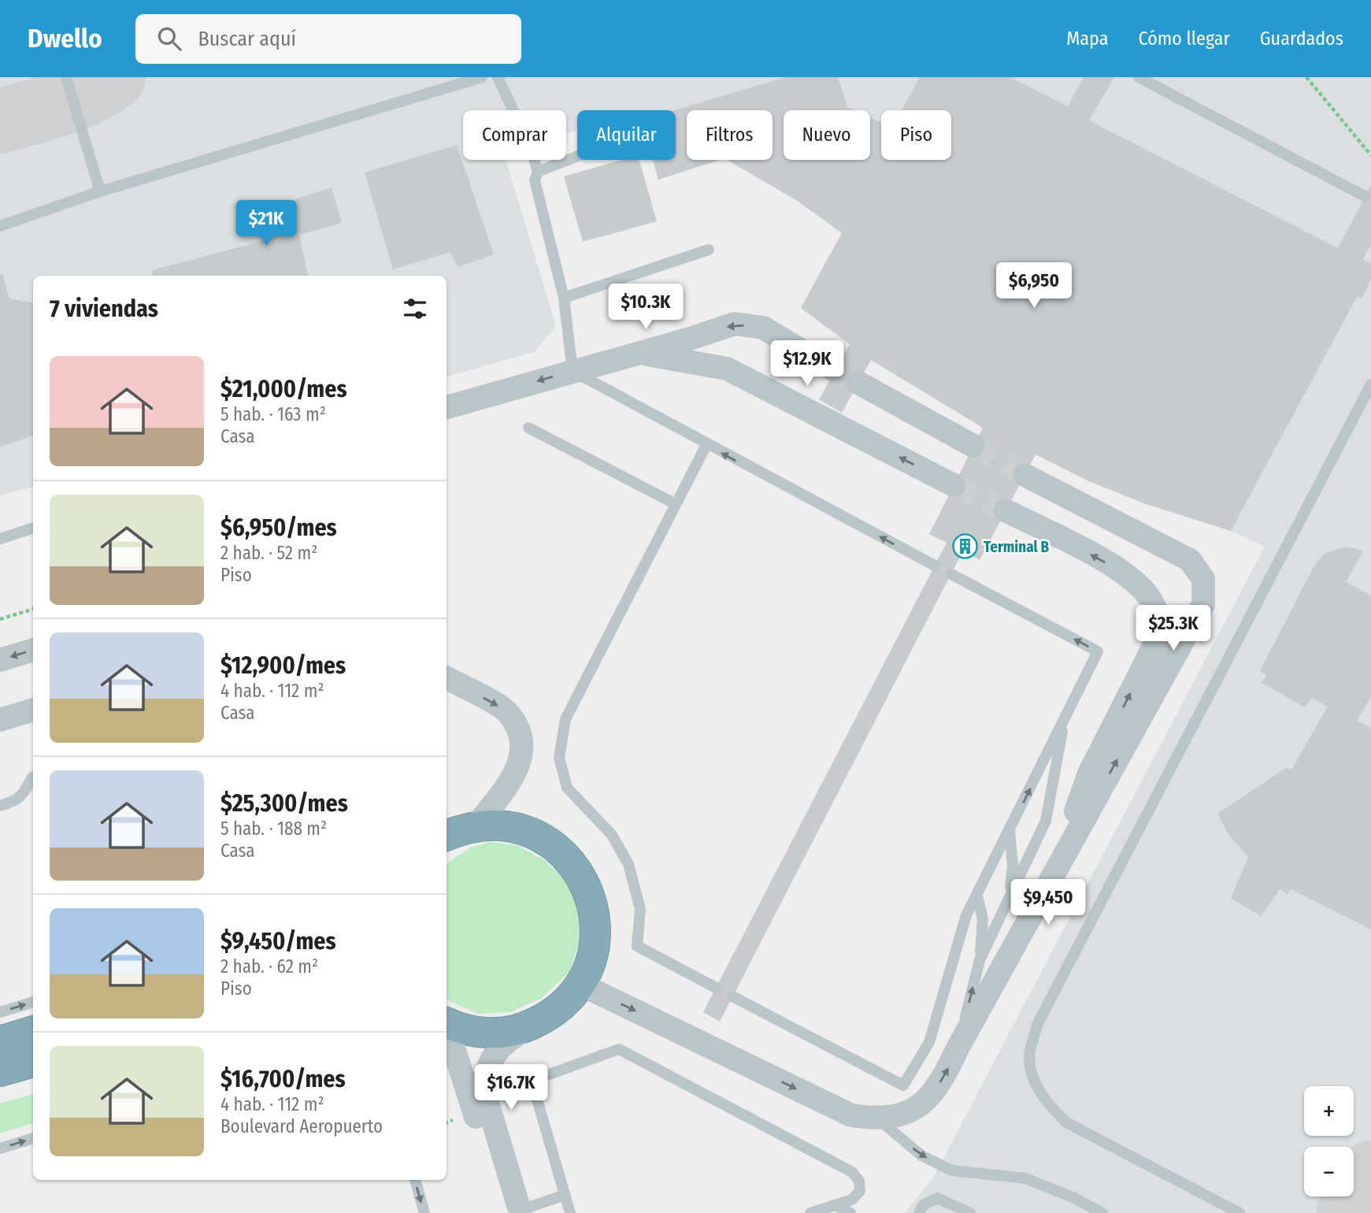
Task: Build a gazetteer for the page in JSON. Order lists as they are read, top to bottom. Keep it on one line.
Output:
{"places":{"building":["Terminal B"]},"page":{"header":"Dwello","search":"Buscar aquí","nav":["Mapa","Cómo llegar","Guardados"],"chip":["Comprar","Alquilar","Filtros","Nuevo","Piso"],"price":["$21K","$6,950","$10.3K","$12.9K","$25.3K","$9,450","$16.7K"],"heading":"7 viviendas","list":[{"name":"$21,000/mes","note":"5 hab. · 163 m² · Casa"},{"name":"$6,950/mes","note":"2 hab. · 52 m² · Piso"},{"name":"$12,900/mes","note":"4 hab. · 112 m² · Casa"},{"name":"$25,300/mes","note":"5 hab. · 188 m² · Casa"},{"name":"$9,450/mes","note":"2 hab. · 62 m² · Piso"},{"name":"$16,700/mes","note":"4 hab. · 112 m² · Boulevard Aeropuerto"}],"map_buttons":["+","−"]}}
